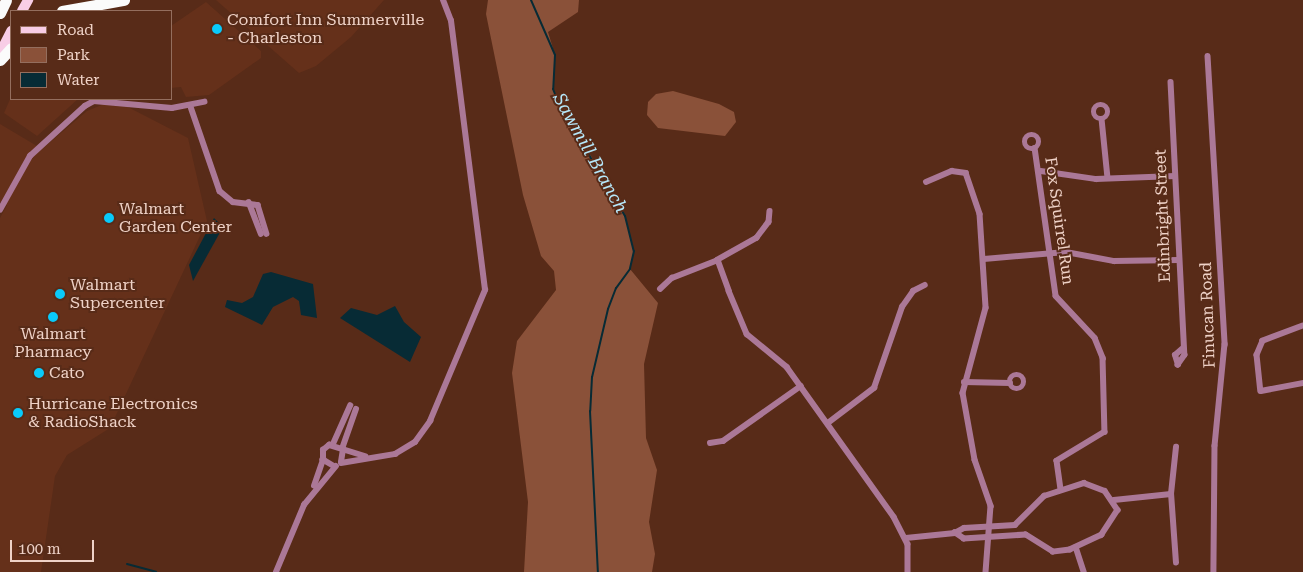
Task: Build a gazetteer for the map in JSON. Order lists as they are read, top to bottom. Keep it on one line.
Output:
{"streets":{"street":["Edinbright Street","Fox Squirrel Run","Finucan Road"]},"water":["Sawmill Branch"],"places":["Comfort Inn Summerville - Charleston","Walmart Garden Center","Walmart Supercenter","Walmart Pharmacy","Cato","Hurricane Electronics & RadioShack"],"legend":["Road","Park","Water"],"scale_bar":"100 m"}
